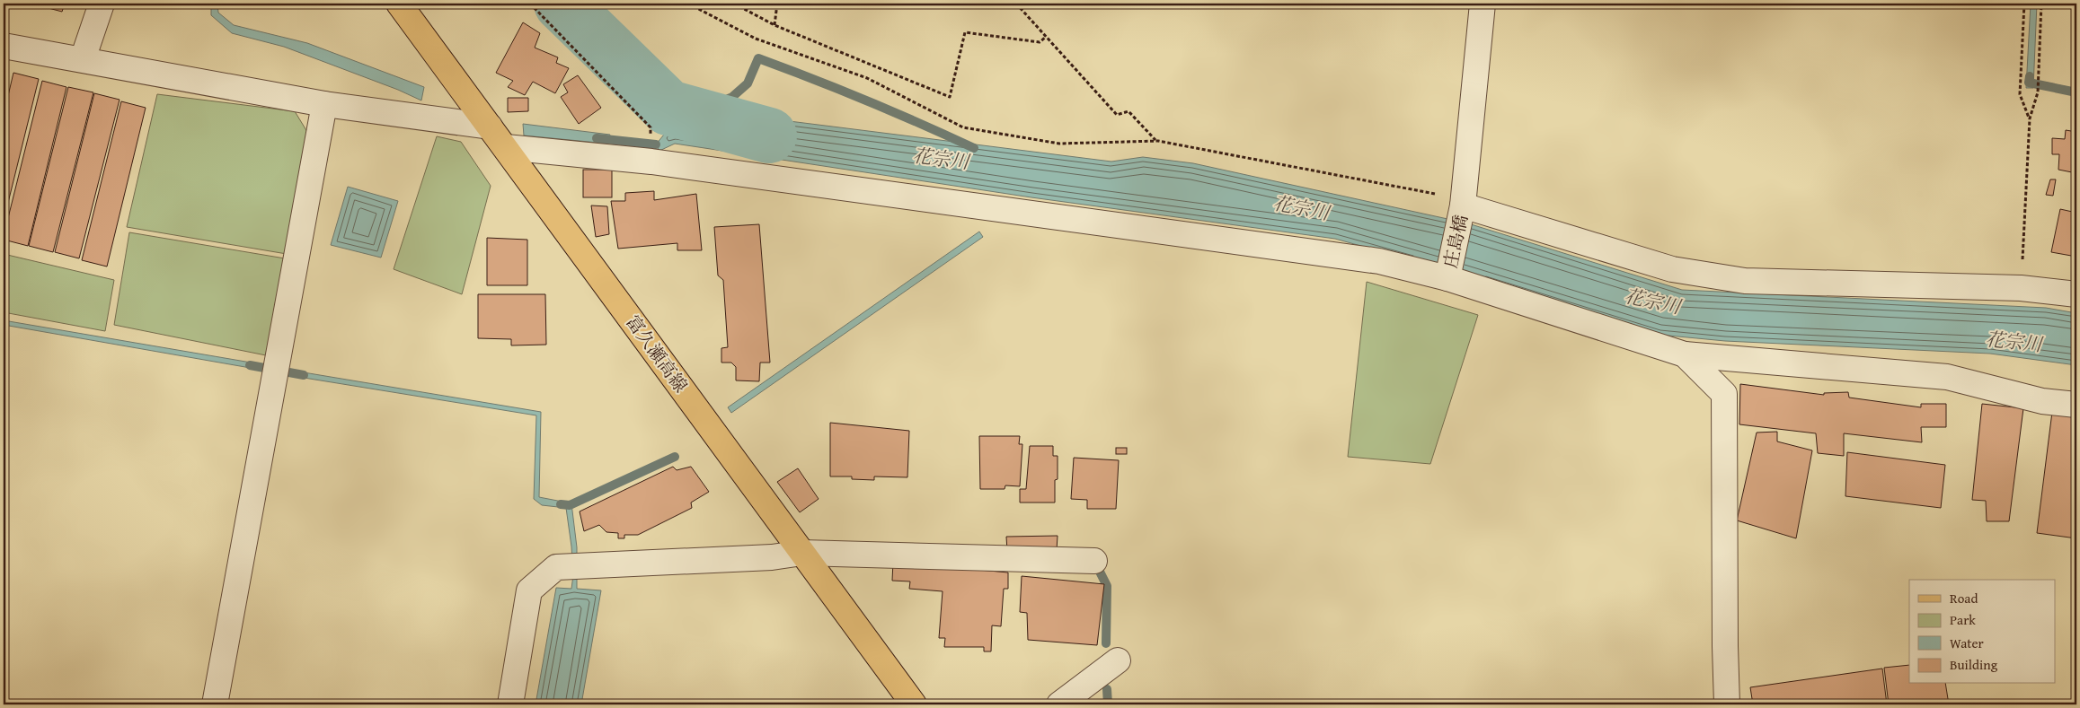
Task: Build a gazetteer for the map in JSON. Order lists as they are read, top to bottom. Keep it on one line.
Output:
{"streets":{"main road":["富久瀬高線"],"street":["庄島橋"]},"water":["花宗川"],"legend":["Road","Park","Water","Building"]}
